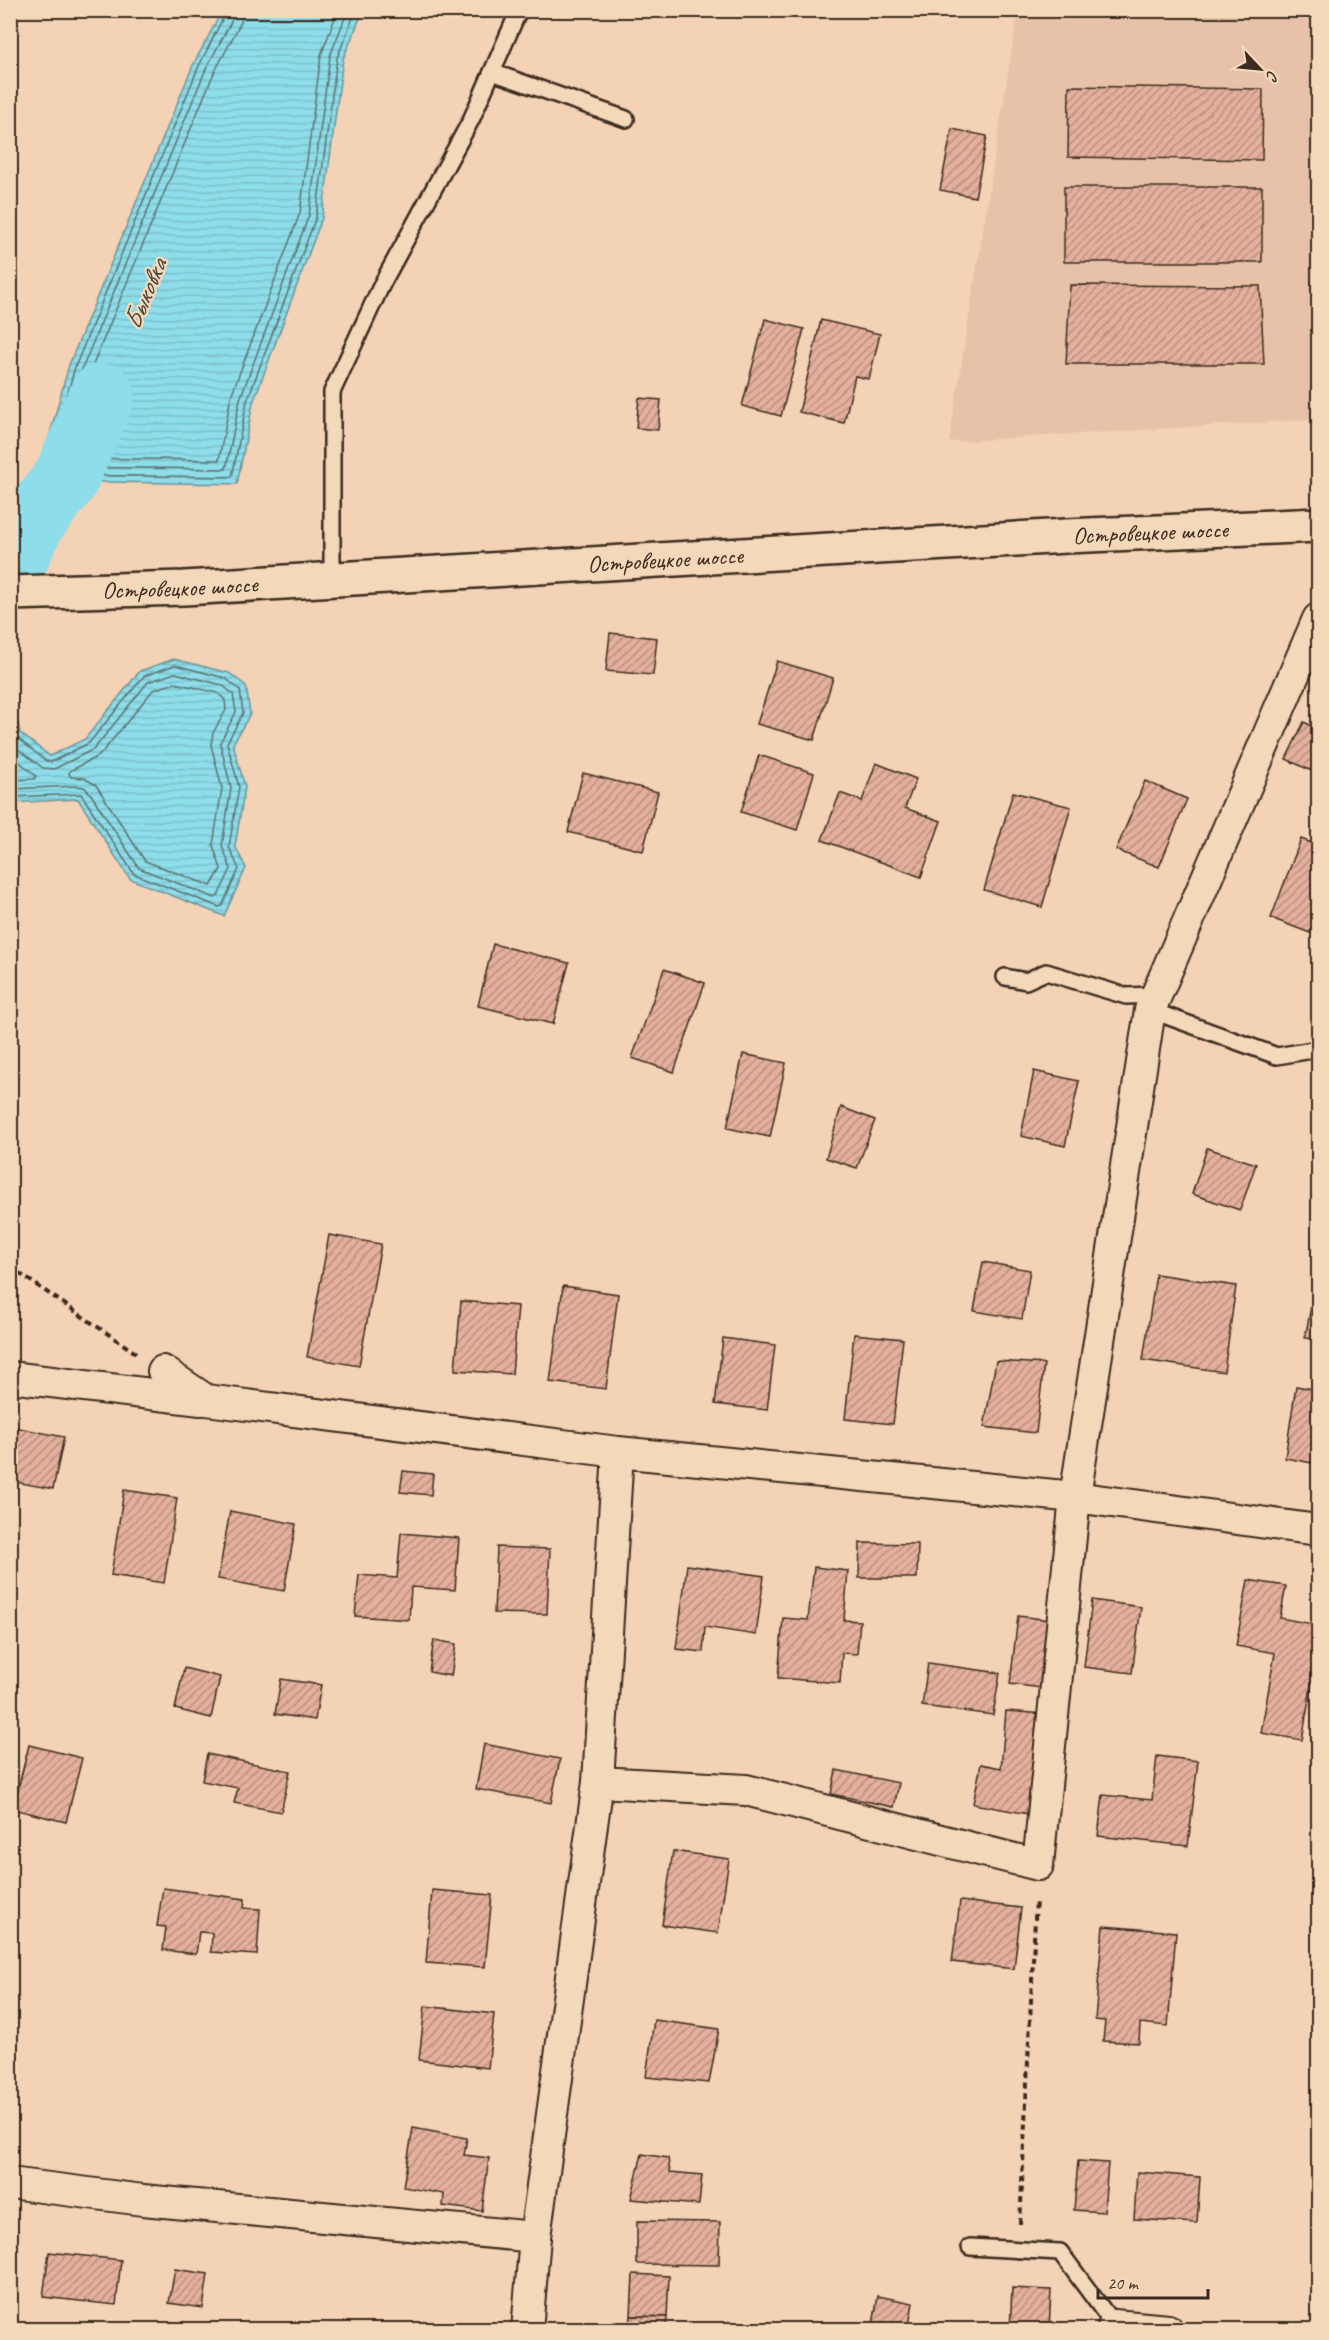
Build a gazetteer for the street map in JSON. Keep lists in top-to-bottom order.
{
  "streets": {
    "main road": ["Островецкое шоссе"]
  },
  "water": ["Быковка"],
  "scale_bar": "20 m",
  "north": "bottom right"
}
